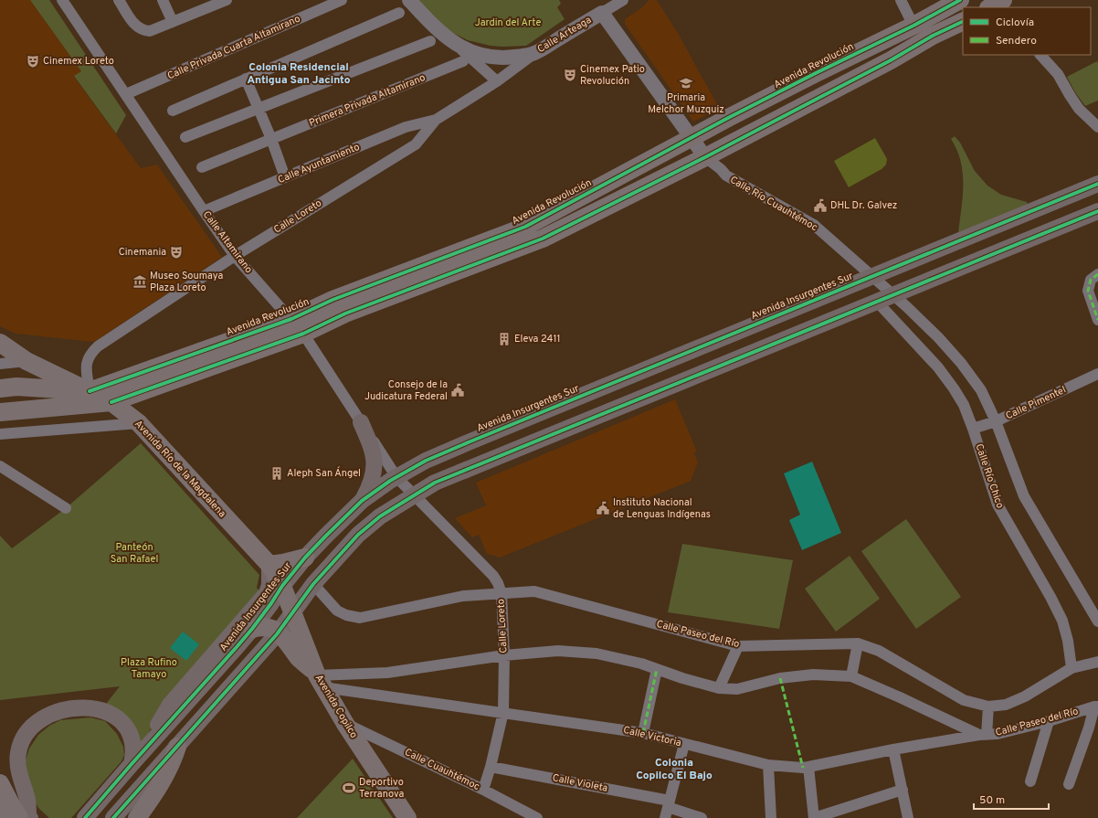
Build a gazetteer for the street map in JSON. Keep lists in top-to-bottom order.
{
  "streets": {
    "main road": [
      "Avenida Revolución",
      "Avenida Insurgentes Sur",
      "Avenida Río de la Magdalena",
      "Avenida Copilco"
    ],
    "street": [
      "Calle Arteaga",
      "Calle Privada Cuarta Altamirano",
      "Primera Privada Altamirano",
      "Calle Ayuntamiento",
      "Calle Río Cuauhtémoc",
      "Calle Loreto",
      "Calle Altamirano",
      "Calle Pimentel",
      "Calle Río Chico",
      "Calle Paseo del Río",
      "Calle Victoria",
      "Calle Cuauhtémoc",
      "Calle Violeta"
    ]
  },
  "crossings": [
    ["Calle Arteaga", "Calle Río Cuauhtémoc"],
    ["Calle Arteaga", "Calle Loreto"],
    ["Calle Privada Cuarta Altamirano", "Calle Altamirano"],
    ["Avenida Revolución", "Calle Río Cuauhtémoc"],
    ["Avenida Revolución", "Calle Loreto"],
    ["Avenida Revolución", "Calle Altamirano"],
    ["Avenida Revolución", "Avenida Río de la Magdalena"],
    ["Calle Ayuntamiento", "Calle Loreto"],
    ["Calle Ayuntamiento", "Calle Altamirano"],
    ["Calle Río Cuauhtémoc", "Avenida Insurgentes Sur"],
    ["Calle Loreto", "Calle Altamirano"],
    ["Calle Loreto", "Avenida Río de la Magdalena"],
    ["Calle Loreto", "Calle Paseo del Río"],
    ["Calle Loreto", "Calle Victoria"],
    ["Calle Loreto", "Calle Cuauhtémoc"],
    ["Calle Loreto", "Calle Violeta"],
    ["Calle Altamirano", "Avenida Insurgentes Sur"],
    ["Avenida Insurgentes Sur", "Avenida Río de la Magdalena"],
    ["Avenida Insurgentes Sur", "Avenida Copilco"],
    ["Calle Pimentel", "Calle Río Chico"],
    ["Avenida Río de la Magdalena", "Avenida Copilco"],
    ["Calle Río Chico", "Calle Paseo del Río"],
    ["Calle Paseo del Río", "Calle Victoria"],
    ["Avenida Copilco", "Calle Victoria"],
    ["Avenida Copilco", "Calle Cuauhtémoc"]
  ],
  "districts": ["Colonia Residencial Antigua San Jacinto", "Colonia Copilco El Bajo"],
  "parks": ["Jardin del Arte", "Panteón San Rafael", "Plaza Rufino Tamayo"],
  "places": {
    "theatre": ["Cinemex Loreto", "Cinemex Patio Revolución", "Cinemania"],
    "school or university": ["Primaria Melchor Muzquiz"],
    "public building": ["DHL Dr. Galvez", "Consejo de la Judicatura Federal", "Instituto Nacional de Lenguas Indígenas"],
    "museum": ["Museo Soumaya Plaza Loreto"],
    "building": ["Eleva 2411", "Aleph San Ángel"],
    "sports": ["Deportivo Terranova"]
  },
  "legend": ["Ciclovía", "Sendero"],
  "scale_bar": "50 m"
}
